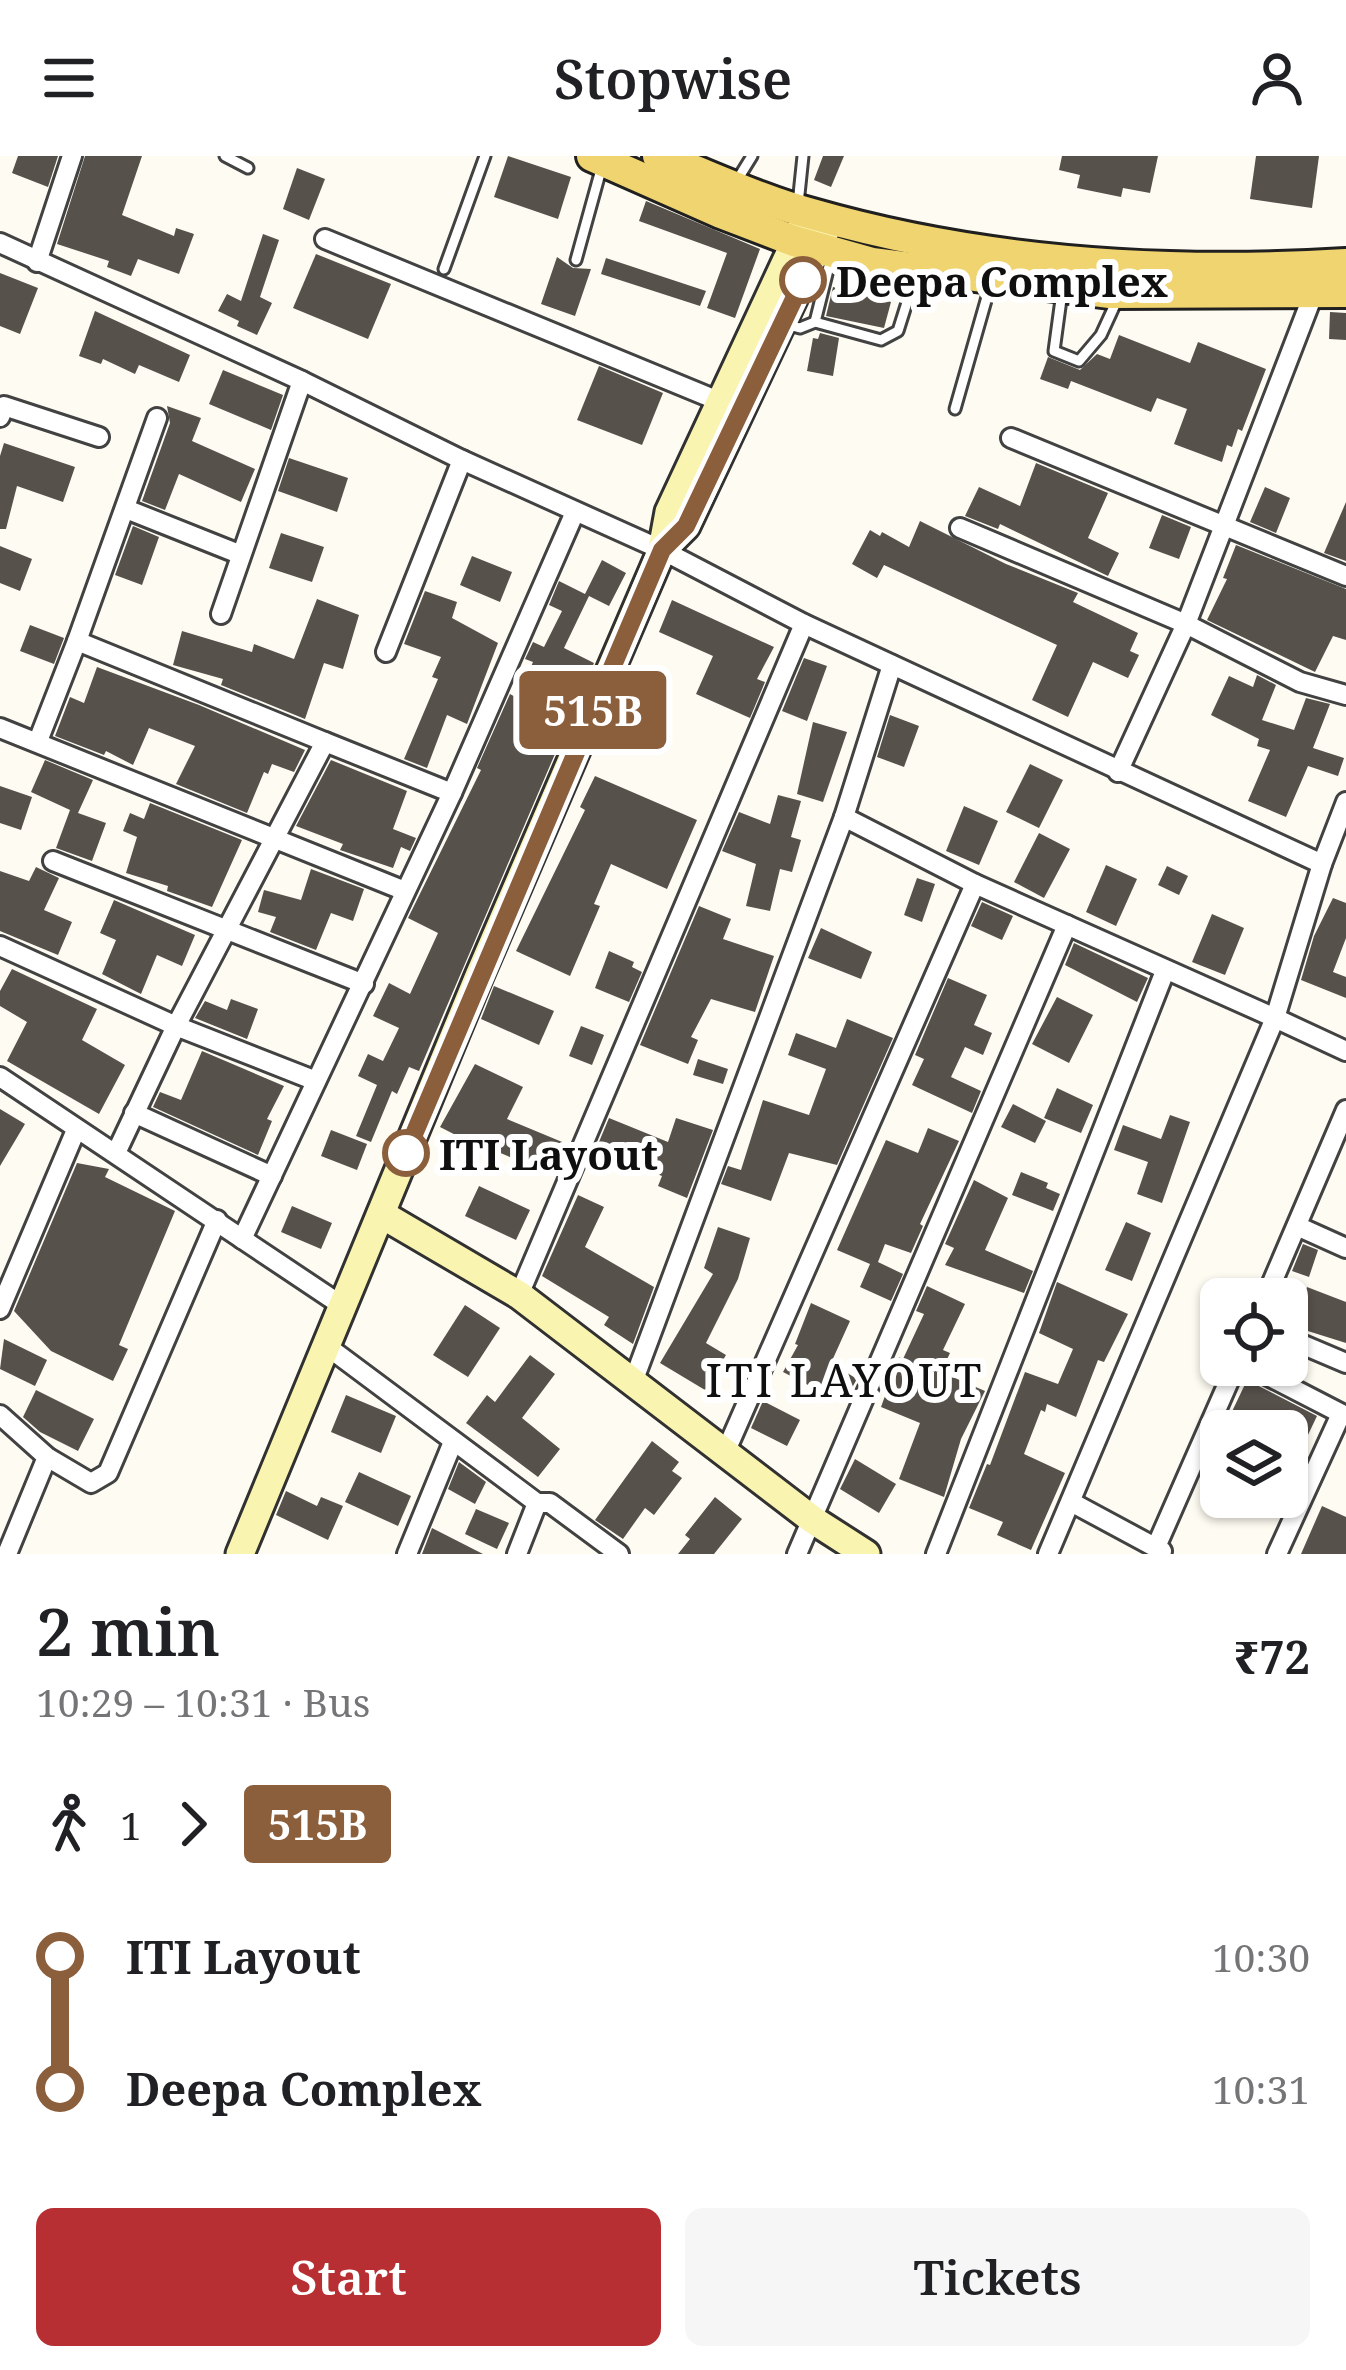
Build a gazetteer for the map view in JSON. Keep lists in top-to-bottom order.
{
  "districts": ["ITI LAYOUT"],
  "places": ["Deepa Complex", "ITI Layout"],
  "lines": ["bus line 515B"],
  "page": {
    "header": "Stopwise",
    "on_map": "515B",
    "heading": ["2 min", "10:29 – 10:31 · Bus", "₹72"],
    "legs": ["1", "515B"],
    "list": [
      {
        "name": "ITI Layout",
        "value": "10:30"
      },
      {
        "name": "Deepa Complex",
        "value": "10:31"
      }
    ],
    "buttons": ["Start", "Tickets"]
  }
}
